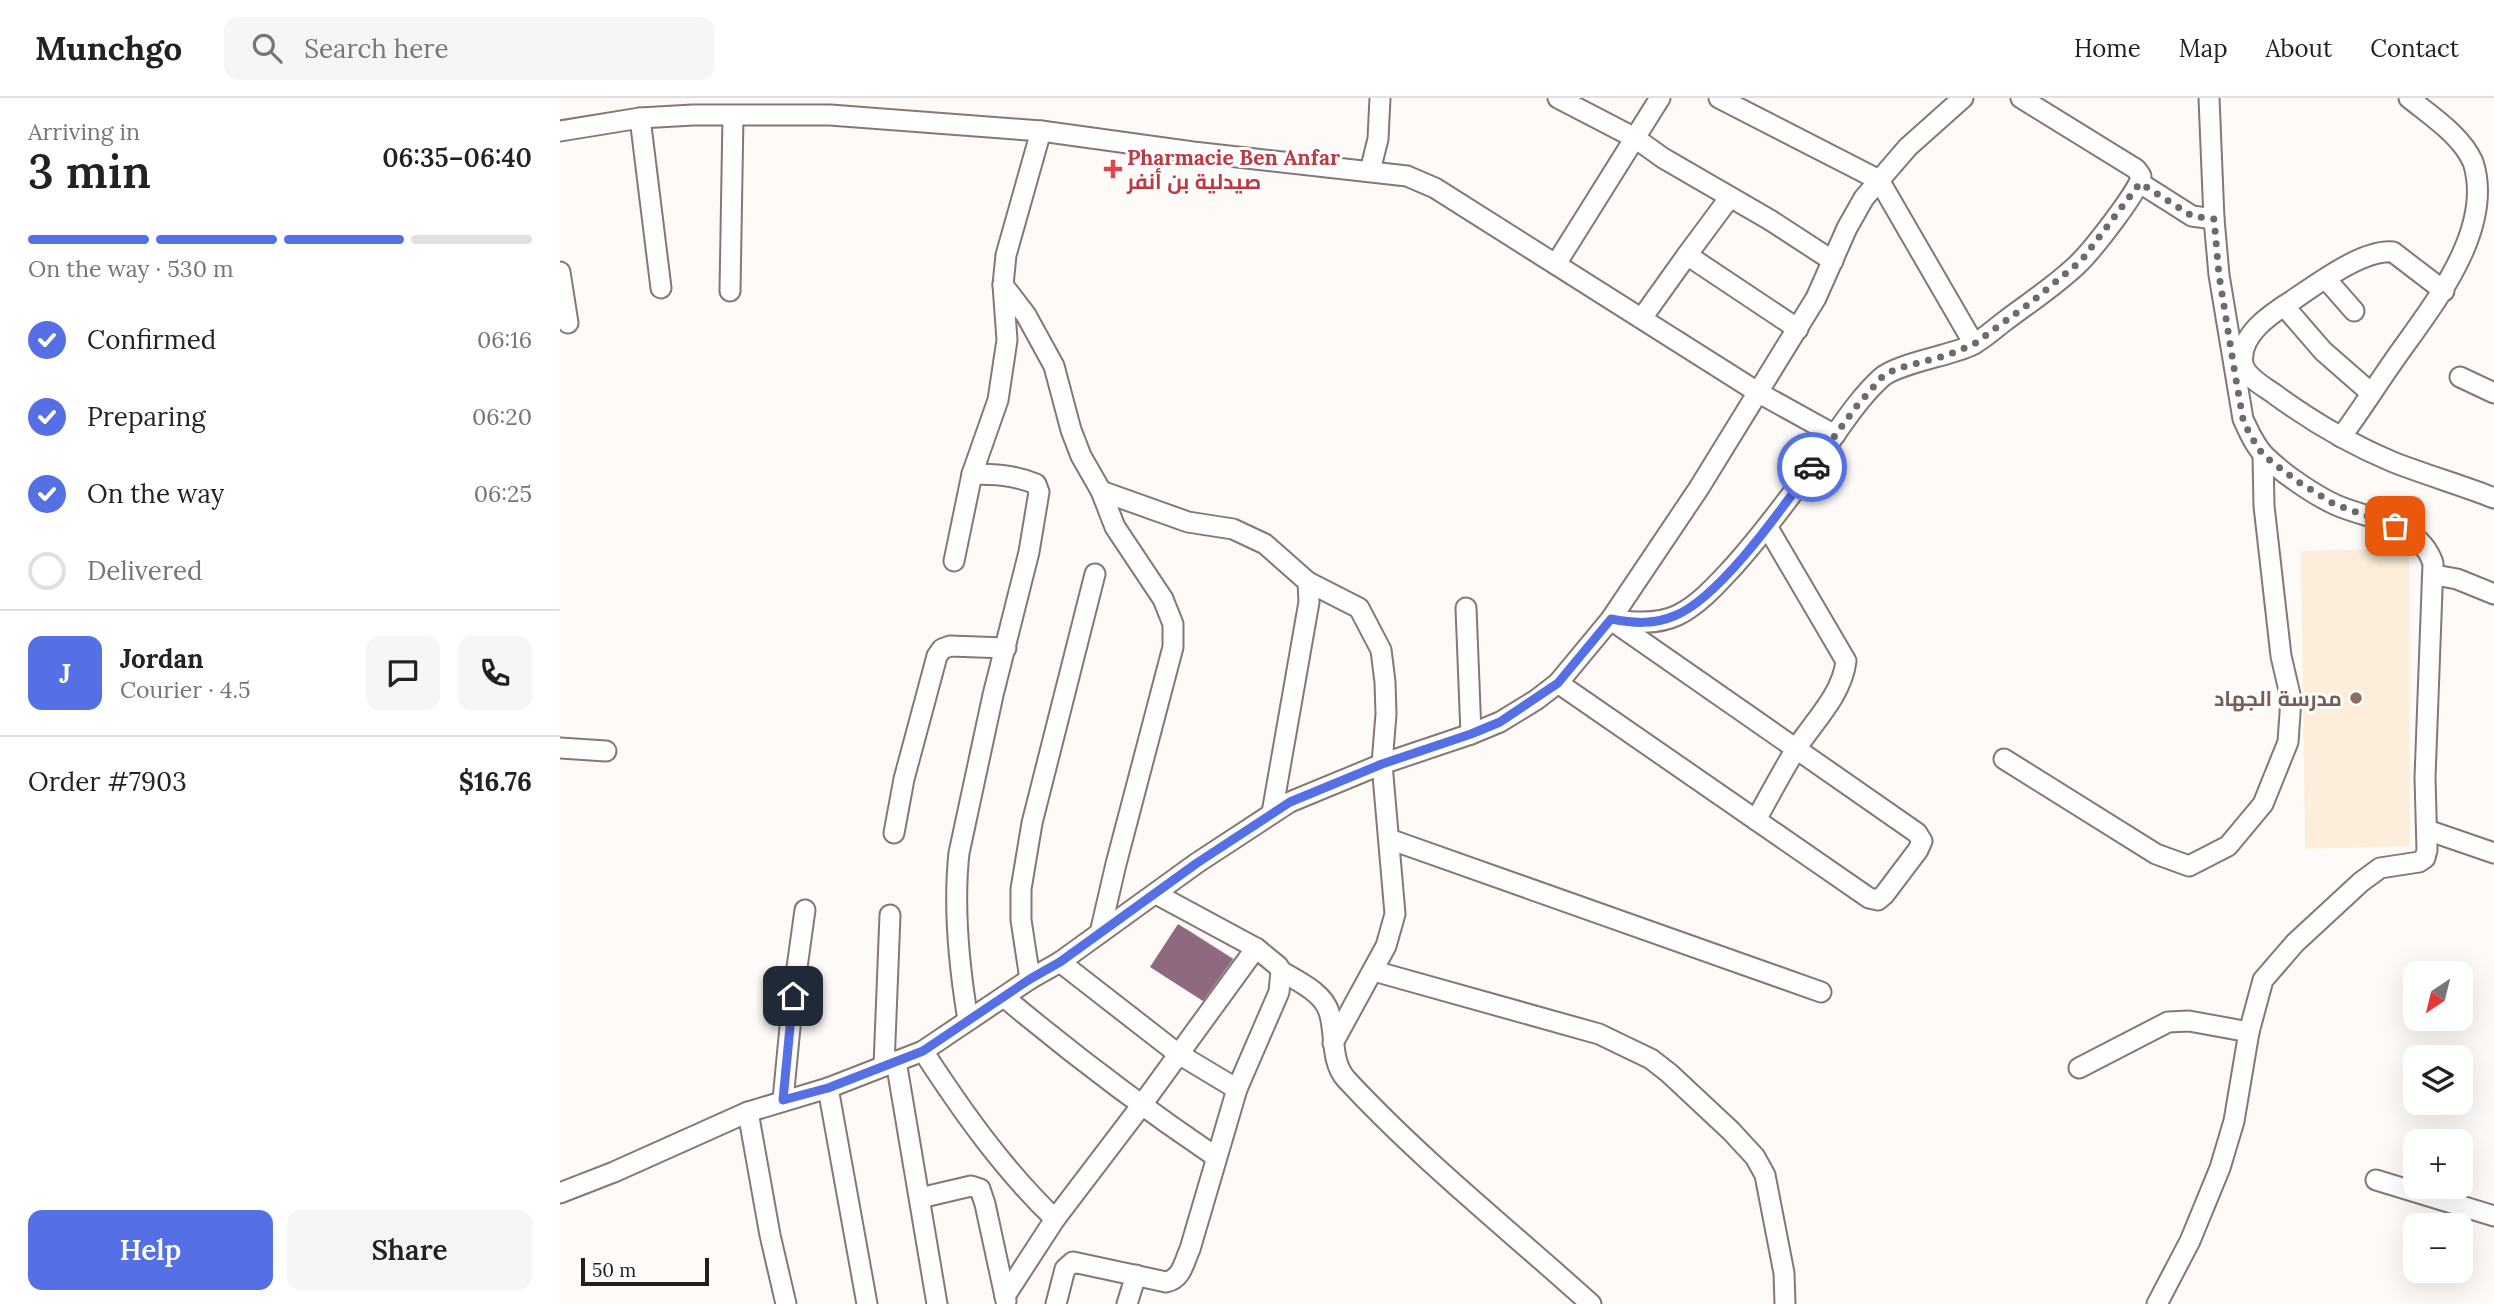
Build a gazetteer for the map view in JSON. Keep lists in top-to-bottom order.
{
  "places": {
    "health": ["Pharmacie Ben Anfar صيدلية بن أنفر"],
    "other": ["مدرسة الجهاد"]
  },
  "scale_bar": "50 m",
  "north": "bottom left",
  "page": {
    "header": "Munchgo",
    "search": "Search here",
    "nav": [
      "Home",
      "Map",
      "About",
      "Contact"
    ],
    "heading": ["3 min", "Arriving in", "06:35–06:40"],
    "panel": [
      "Jordan",
      "Courier · 4.5",
      "Order #7903",
      "$16.76"
    ],
    "bar": "On the way · 530 m",
    "list": [
      ["Confirmed", "06:16"],
      ["Preparing", "06:20"],
      ["On the way", "06:25"],
      "Delivered"
    ],
    "round": "J",
    "map_buttons": ["+", "−"],
    "buttons": ["Help", "Share"],
    "scale": "50 m"
  }
}
